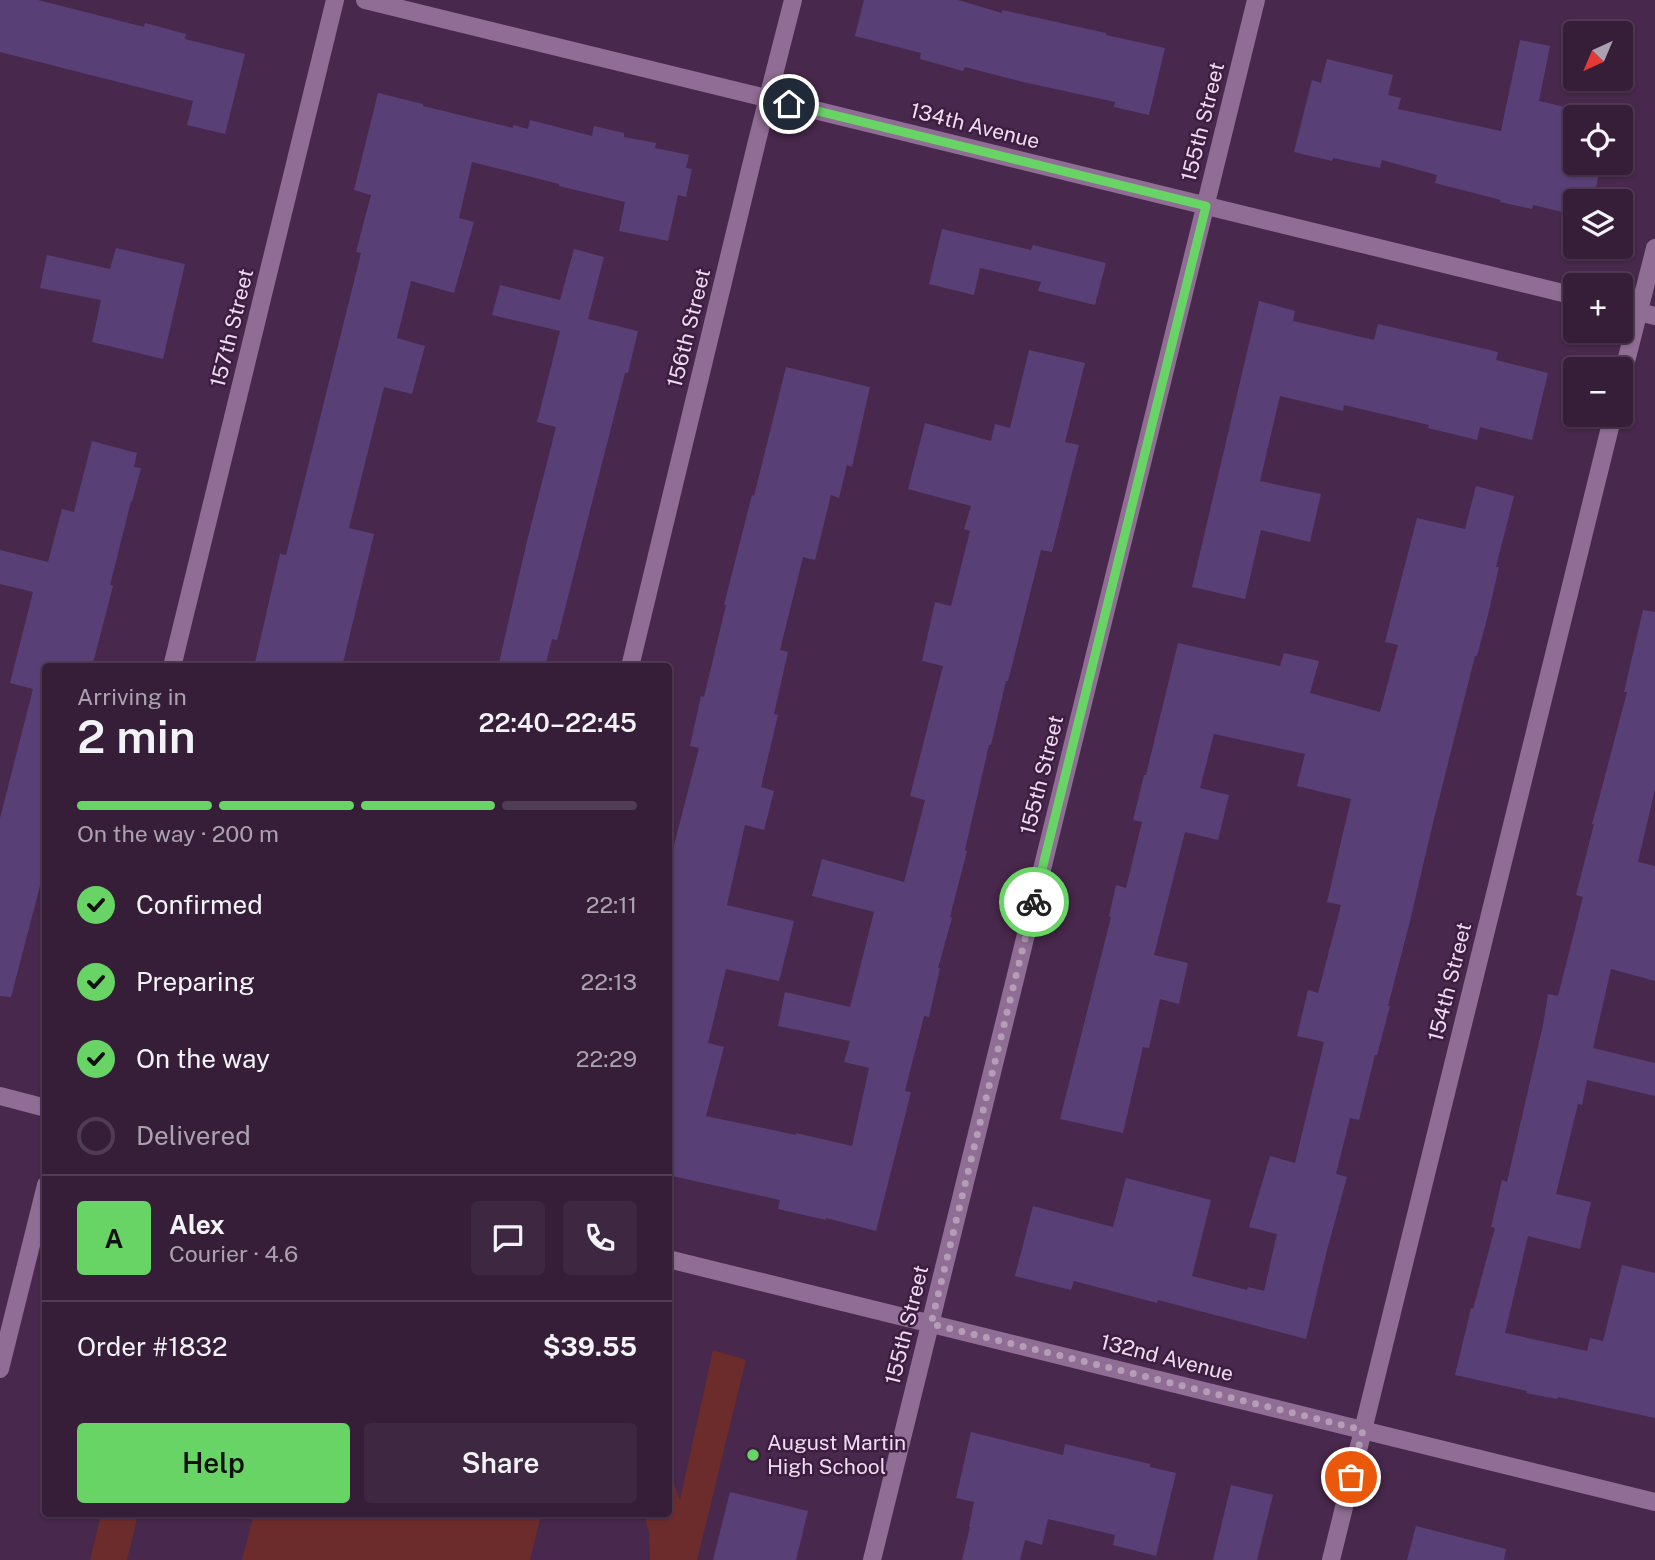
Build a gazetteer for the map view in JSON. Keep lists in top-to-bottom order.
{
  "streets": {
    "street": [
      "155th Street",
      "134th Avenue",
      "157th Street",
      "156th Street",
      "154th Street",
      "132nd Avenue"
    ]
  },
  "crossings": [
    ["155th Street", "134th Avenue"],
    ["155th Street", "132nd Avenue"],
    ["134th Avenue", "156th Street"],
    ["154th Street", "132nd Avenue"]
  ],
  "places": ["August Martin High School"],
  "north": "bottom left",
  "page": {
    "map_buttons": ["+", "−"],
    "heading": ["2 min", "Arriving in", "22:40–22:45"],
    "panel": [
      "Alex",
      "Courier · 4.6",
      "Order #1832",
      "$39.55"
    ],
    "bar": "On the way · 200 m",
    "list": [
      ["Confirmed", "22:11"],
      ["Preparing", "22:13"],
      ["On the way", "22:29"],
      "Delivered"
    ],
    "round": "A",
    "buttons": ["Help", "Share"]
  }
}
